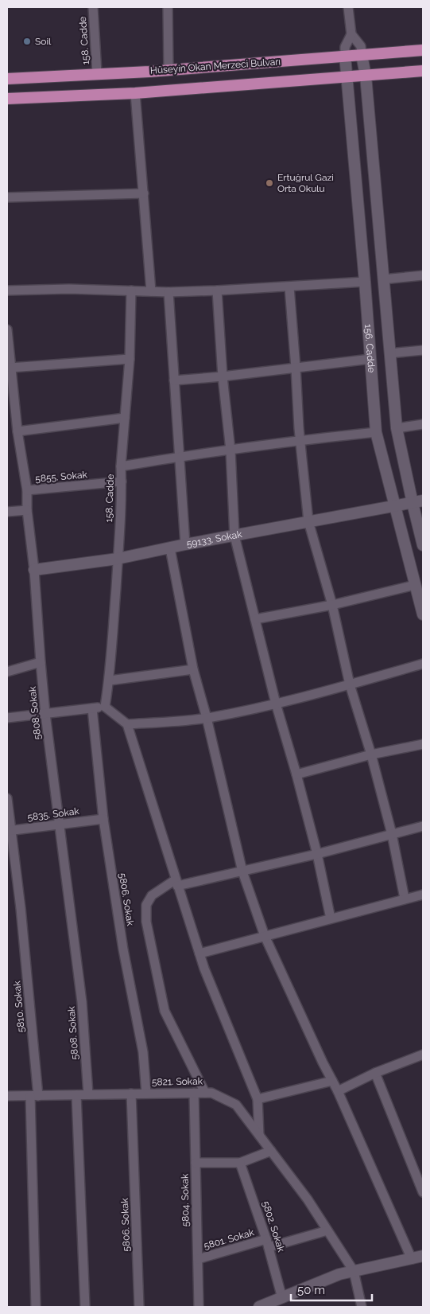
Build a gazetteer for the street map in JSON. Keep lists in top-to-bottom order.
{
  "streets": {
    "main road": ["Hüseyin Okan Merzeci Bulvarı"],
    "street": [
      "158. Cadde",
      "156. Cadde",
      "5855. Sokak",
      "59133. Sokak",
      "5808. Sokak",
      "5835. Sokak",
      "5806. Sokak",
      "5810. Sokak",
      "5821. Sokak",
      "5804. Sokak",
      "5802. Sokak",
      "5801. Sokak"
    ]
  },
  "crossings": [
    ["158. Cadde", "Hüseyin Okan Merzeci Bulvarı"],
    ["158. Cadde", "5855. Sokak"],
    ["158. Cadde", "59133. Sokak"],
    ["Hüseyin Okan Merzeci Bulvarı", "156. Cadde"],
    ["156. Cadde", "59133. Sokak"],
    ["5855. Sokak", "5808. Sokak"],
    ["59133. Sokak", "5808. Sokak"],
    ["5808. Sokak", "5835. Sokak"],
    ["5808. Sokak", "5821. Sokak"],
    ["5835. Sokak", "5806. Sokak"],
    ["5835. Sokak", "5810. Sokak"],
    ["5806. Sokak", "5821. Sokak"],
    ["5810. Sokak", "5821. Sokak"],
    ["5821. Sokak", "5804. Sokak"],
    ["5821. Sokak", "5801. Sokak"],
    ["5804. Sokak", "5801. Sokak"],
    ["5802. Sokak", "5801. Sokak"]
  ],
  "places": ["Soil", "Ertuğrul Gazi Orta Okulu"],
  "scale_bar": "50 m"
}
